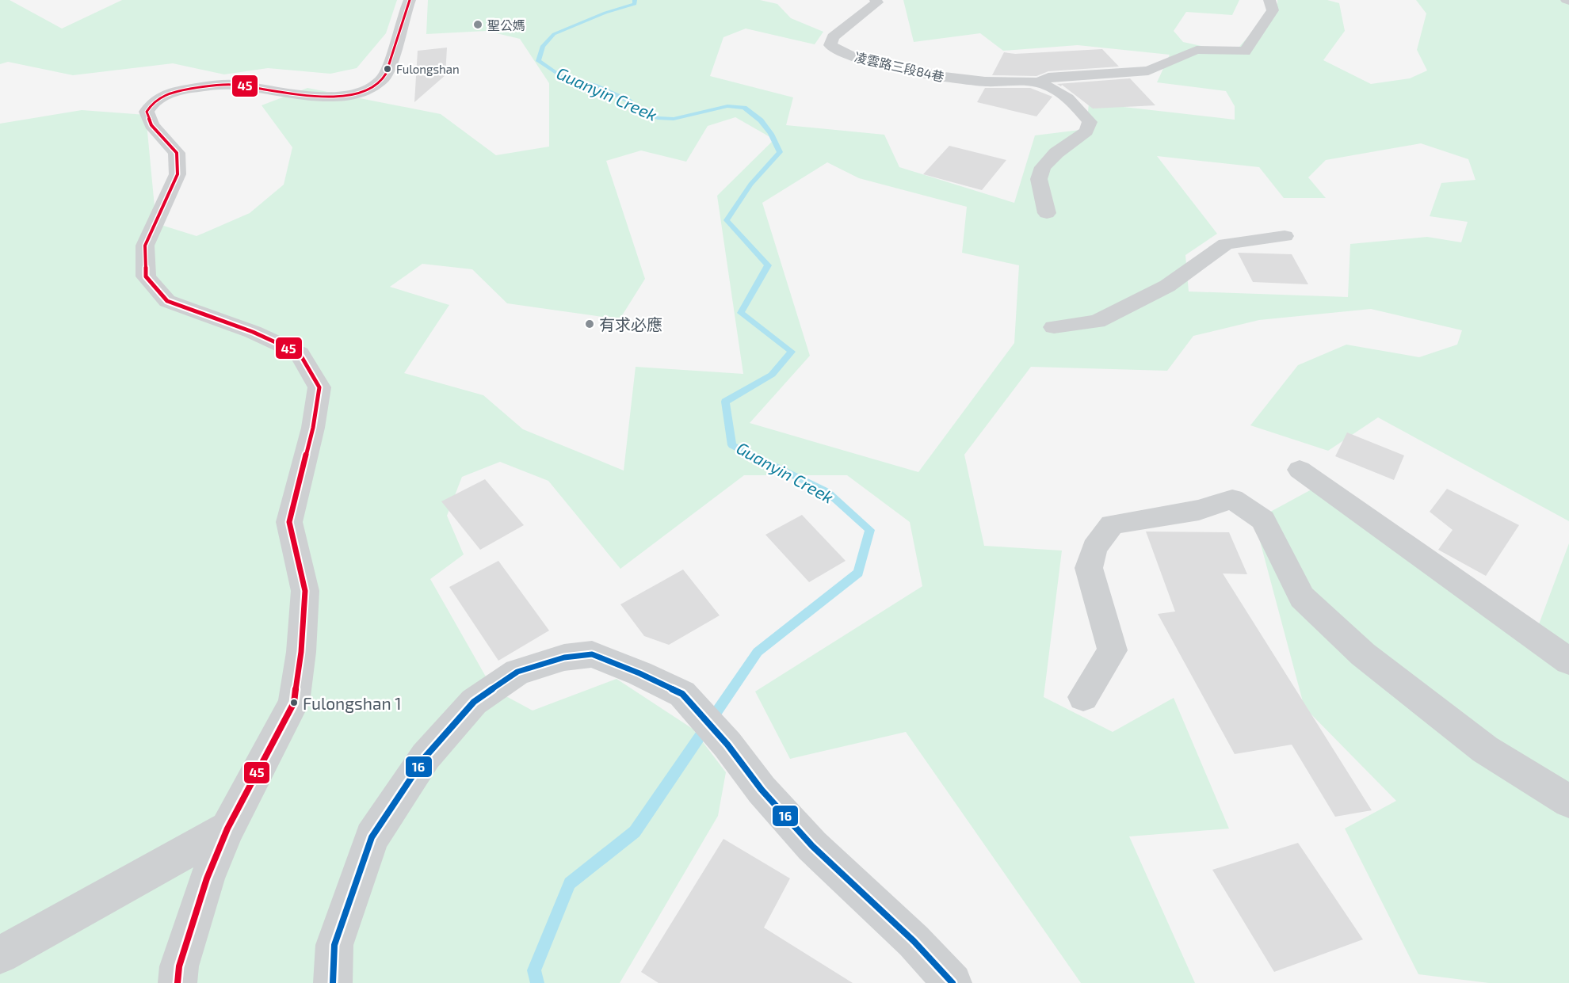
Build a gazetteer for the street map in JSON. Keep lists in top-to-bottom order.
{
  "streets": {
    "street": ["凌雲路三段84巷"]
  },
  "water": ["Guanyin Creek"],
  "places": [
    "聖公媽",
    "Fulongshan",
    "有求必應",
    "Fulongshan 1"
  ],
  "lines": ["transit line 45", "transit line 16"]
}
